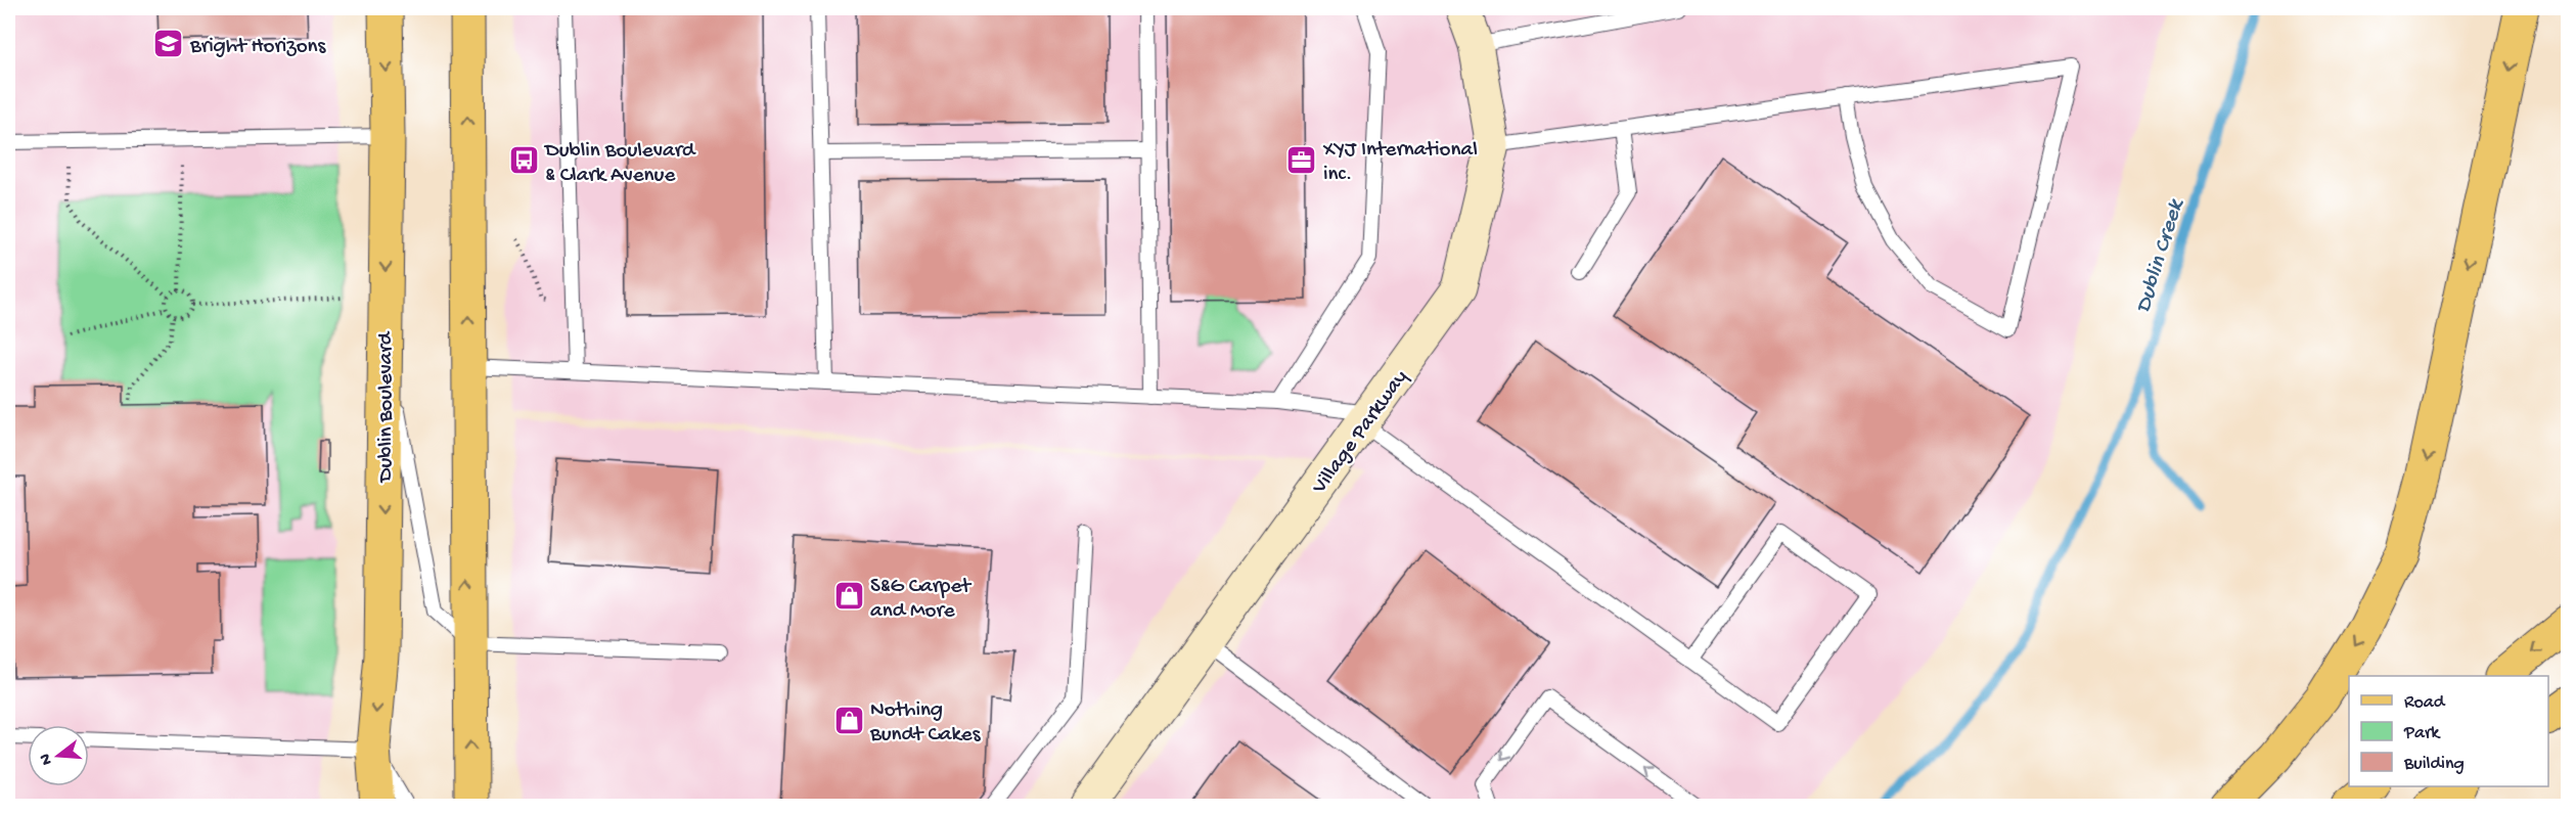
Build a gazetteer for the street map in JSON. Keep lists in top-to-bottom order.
{
  "streets": {
    "main road": ["Dublin Boulevard"],
    "street": ["Village Parkway"]
  },
  "water": ["Dublin Creek"],
  "places": {
    "school or university": ["Bright Horizons"],
    "office": ["XYJ International inc."],
    "bus stop": ["Dublin Boulevard & Clark Avenue"],
    "shop": ["S&G Carpet and More", "Nothing Bundt Cakes"]
  },
  "legend": ["Road", "Park", "Building"],
  "north": "left"
}
